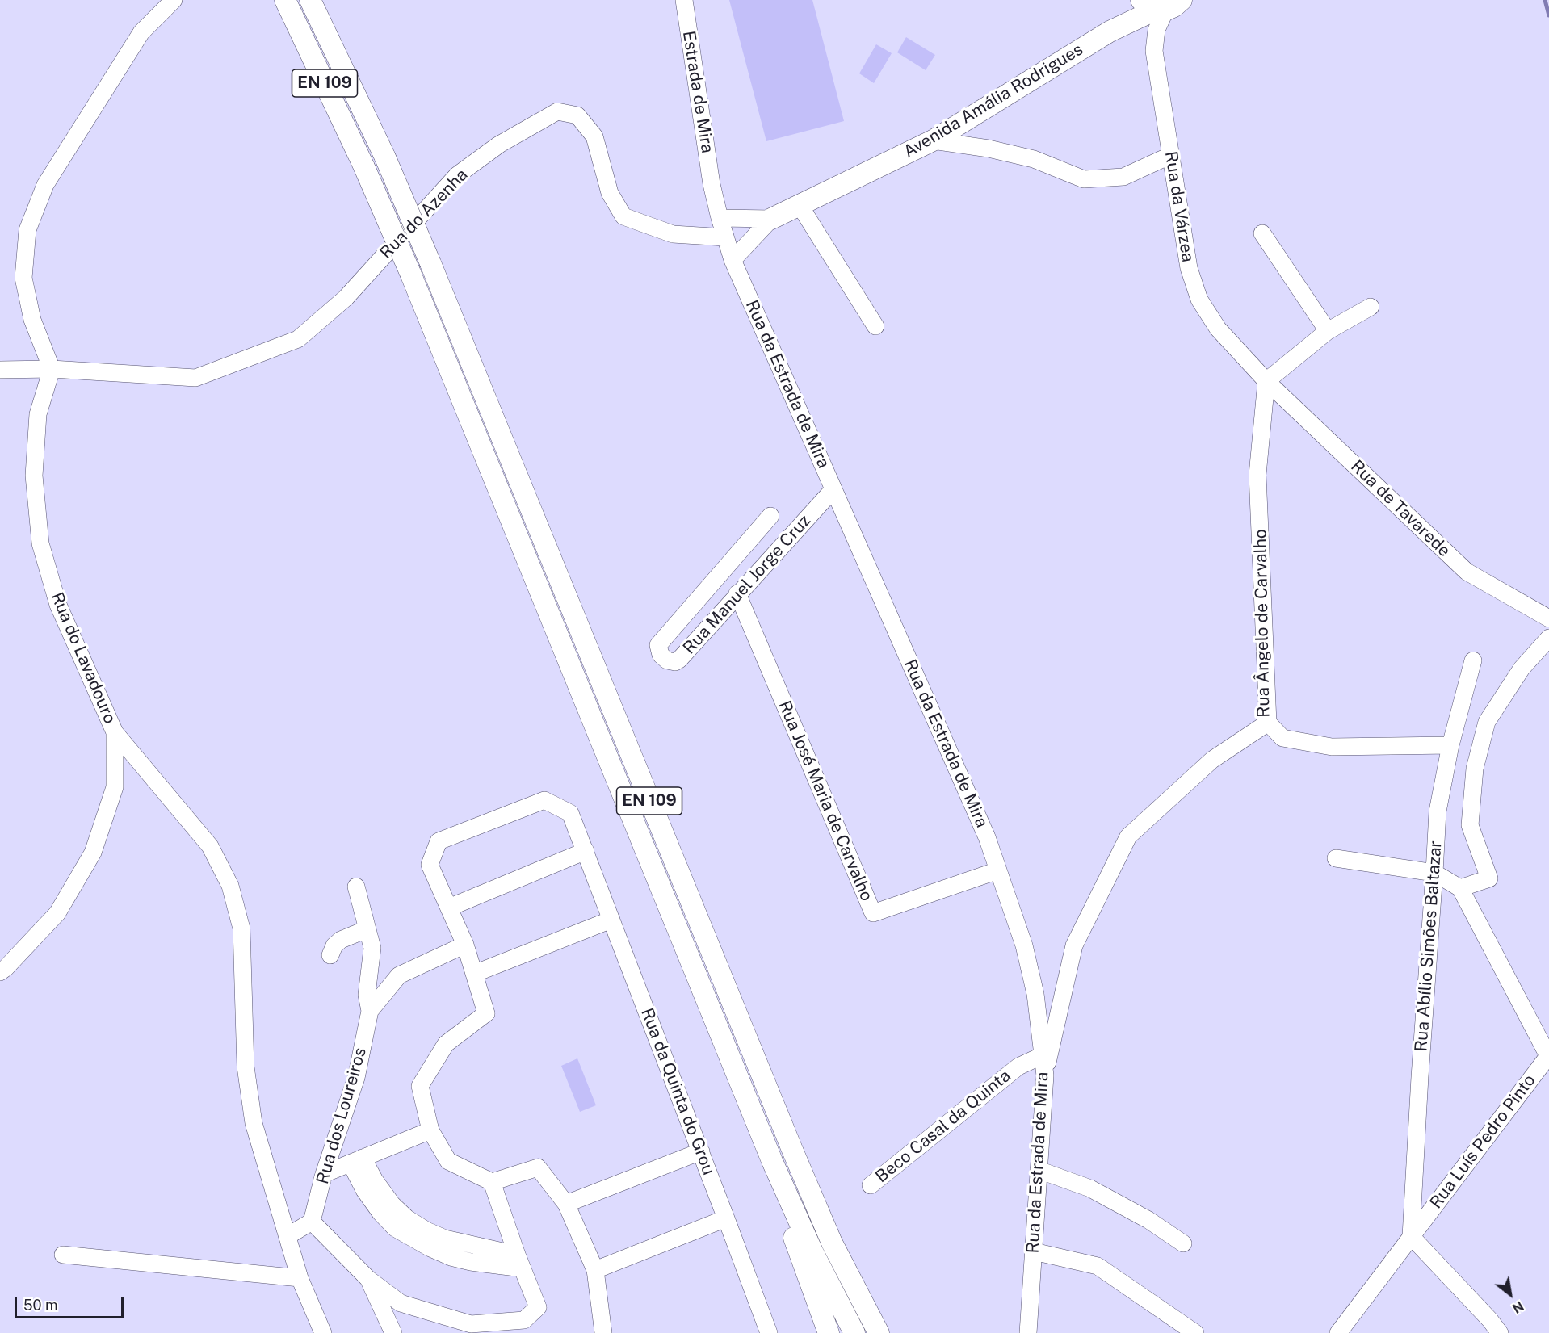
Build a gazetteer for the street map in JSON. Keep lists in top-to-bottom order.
{
  "streets": {
    "main road": ["EN 109", "Avenida Amália Rodrigues"],
    "street": [
      "Estrada de Mira",
      "Rua da Várzea",
      "Rua do Azenha",
      "Rua da Estrada de Mira",
      "Rua de Tavarede",
      "Rua Manuel Jorge Cruz",
      "Rua Ângelo de Carvalho",
      "Rua do Lavadouro",
      "Rua José Maria de Carvalho",
      "Rua Abílio Simões Baltazar",
      "Rua da Quinta do Grou",
      "Rua dos Loureiros",
      "Beco Casal da Quinta",
      "Rua Luís Pedro Pinto"
    ]
  },
  "crossings": [
    ["Estrada de Mira", "Rua da Estrada de Mira"],
    ["Avenida Amália Rodrigues", "Rua da Várzea"],
    ["Avenida Amália Rodrigues", "Rua da Estrada de Mira"],
    ["Rua da Várzea", "Rua de Tavarede"],
    ["Rua da Várzea", "Rua Ângelo de Carvalho"],
    ["Rua do Azenha", "Rua da Estrada de Mira"],
    ["Rua do Azenha", "Rua do Lavadouro"],
    ["Rua da Estrada de Mira", "Rua Manuel Jorge Cruz"],
    ["Rua da Estrada de Mira", "Rua Ângelo de Carvalho"],
    ["Rua da Estrada de Mira", "Rua José Maria de Carvalho"],
    ["Rua da Estrada de Mira", "Beco Casal da Quinta"],
    ["Rua de Tavarede", "Rua Ângelo de Carvalho"],
    ["Rua Manuel Jorge Cruz", "Rua José Maria de Carvalho"],
    ["Rua Abílio Simões Baltazar", "Rua Luís Pedro Pinto"],
    ["Rua da Quinta do Grou", "Rua dos Loureiros"]
  ],
  "scale_bar": "50 m",
  "north": "bottom right"
}
